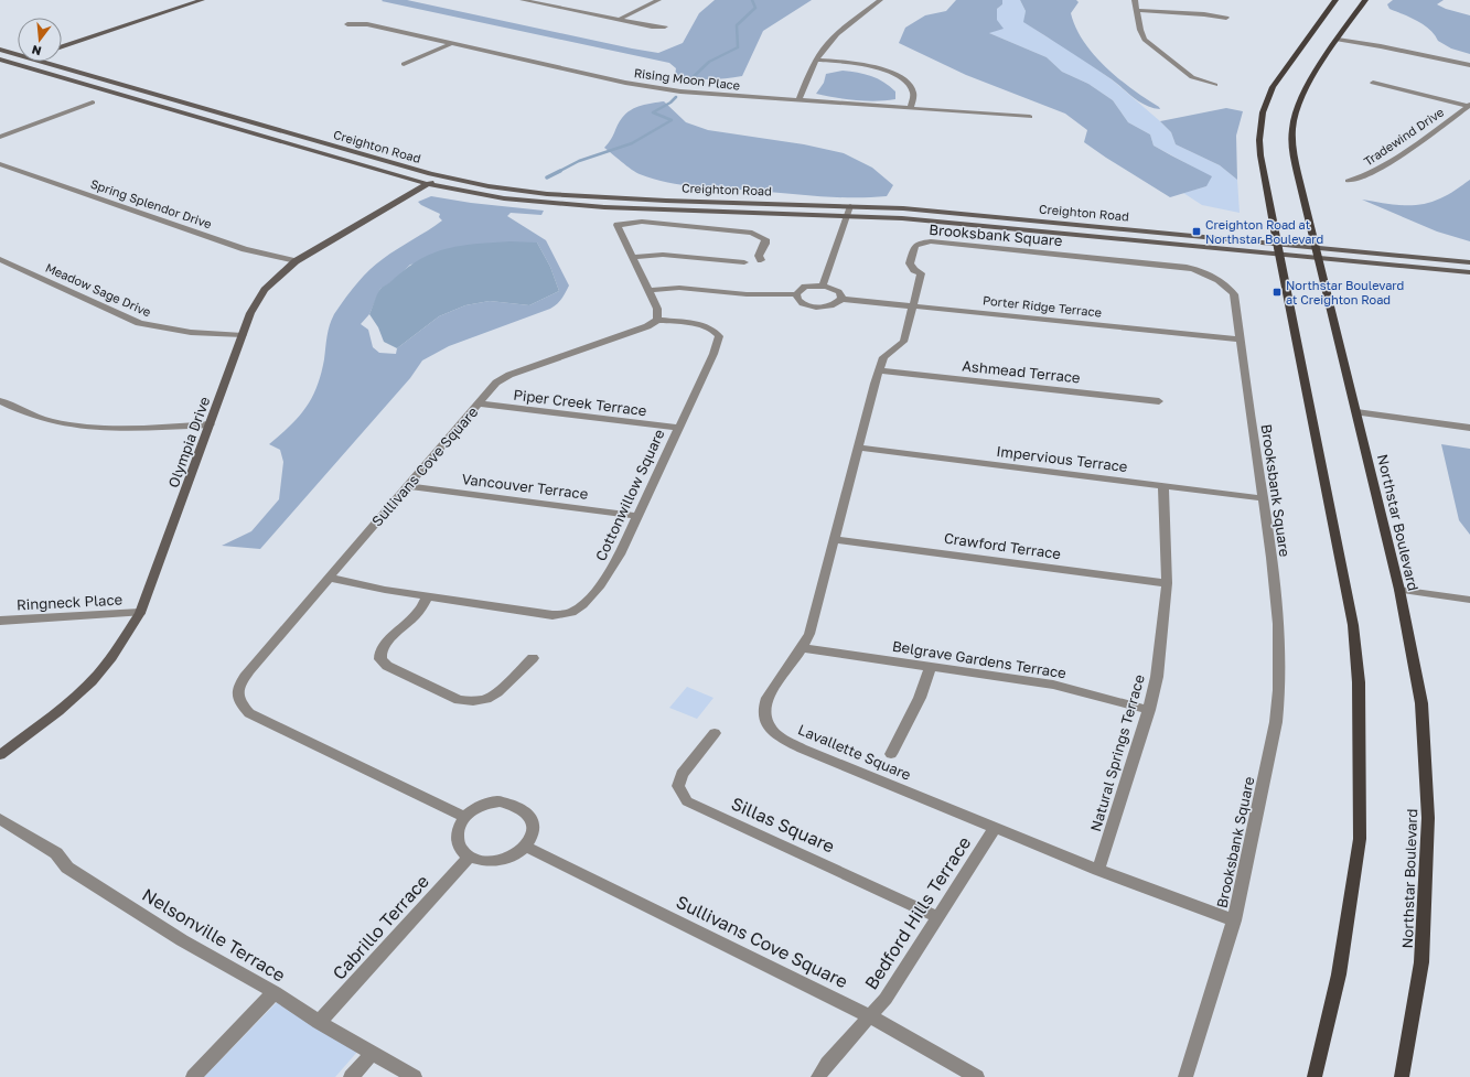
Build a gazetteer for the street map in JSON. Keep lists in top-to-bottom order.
{
  "streets": {
    "main road": ["Northstar Boulevard"],
    "street": [
      "Rising Moon Place",
      "Tradewind Drive",
      "Creighton Road",
      "Spring Splendor Drive",
      "Brooksbank Square",
      "Meadow Sage Drive",
      "Porter Ridge Terrace",
      "Ashmead Terrace",
      "Piper Creek Terrace",
      "Olympia Drive",
      "Impervious Terrace",
      "Sullivans Cove Square",
      "Vancouver Terrace",
      "Cottonwillow Square",
      "Crawford Terrace",
      "Ringneck Place",
      "Belgrave Gardens Terrace",
      "Lavallette Square",
      "Natural Springs Terrace",
      "Sillas Square",
      "Bedford Hills Terrace",
      "Cabrillo Terrace",
      "Nelsonville Terrace"
    ]
  },
  "crossings": [
    ["Creighton Road", "Olympia Drive"],
    ["Creighton Road", "Northstar Boulevard"],
    ["Spring Splendor Drive", "Olympia Drive"],
    ["Brooksbank Square", "Porter Ridge Terrace"],
    ["Brooksbank Square", "Impervious Terrace"],
    ["Brooksbank Square", "Lavallette Square"],
    ["Meadow Sage Drive", "Olympia Drive"],
    ["Porter Ridge Terrace", "Lavallette Square"],
    ["Ashmead Terrace", "Lavallette Square"],
    ["Piper Creek Terrace", "Sullivans Cove Square"],
    ["Piper Creek Terrace", "Cottonwillow Square"],
    ["Olympia Drive", "Ringneck Place"],
    ["Impervious Terrace", "Lavallette Square"],
    ["Impervious Terrace", "Natural Springs Terrace"],
    ["Sullivans Cove Square", "Vancouver Terrace"],
    ["Sullivans Cove Square", "Cottonwillow Square"],
    ["Sullivans Cove Square", "Bedford Hills Terrace"],
    ["Sullivans Cove Square", "Cabrillo Terrace"],
    ["Vancouver Terrace", "Cottonwillow Square"],
    ["Crawford Terrace", "Lavallette Square"],
    ["Crawford Terrace", "Natural Springs Terrace"],
    ["Belgrave Gardens Terrace", "Lavallette Square"],
    ["Belgrave Gardens Terrace", "Natural Springs Terrace"],
    ["Lavallette Square", "Natural Springs Terrace"],
    ["Lavallette Square", "Bedford Hills Terrace"],
    ["Sillas Square", "Bedford Hills Terrace"],
    ["Cabrillo Terrace", "Nelsonville Terrace"]
  ],
  "places": {
    "transit": ["Creighton Road at Northstar Boulevard", "Northstar Boulevard at Creighton Road"]
  },
  "north": "bottom"
}
